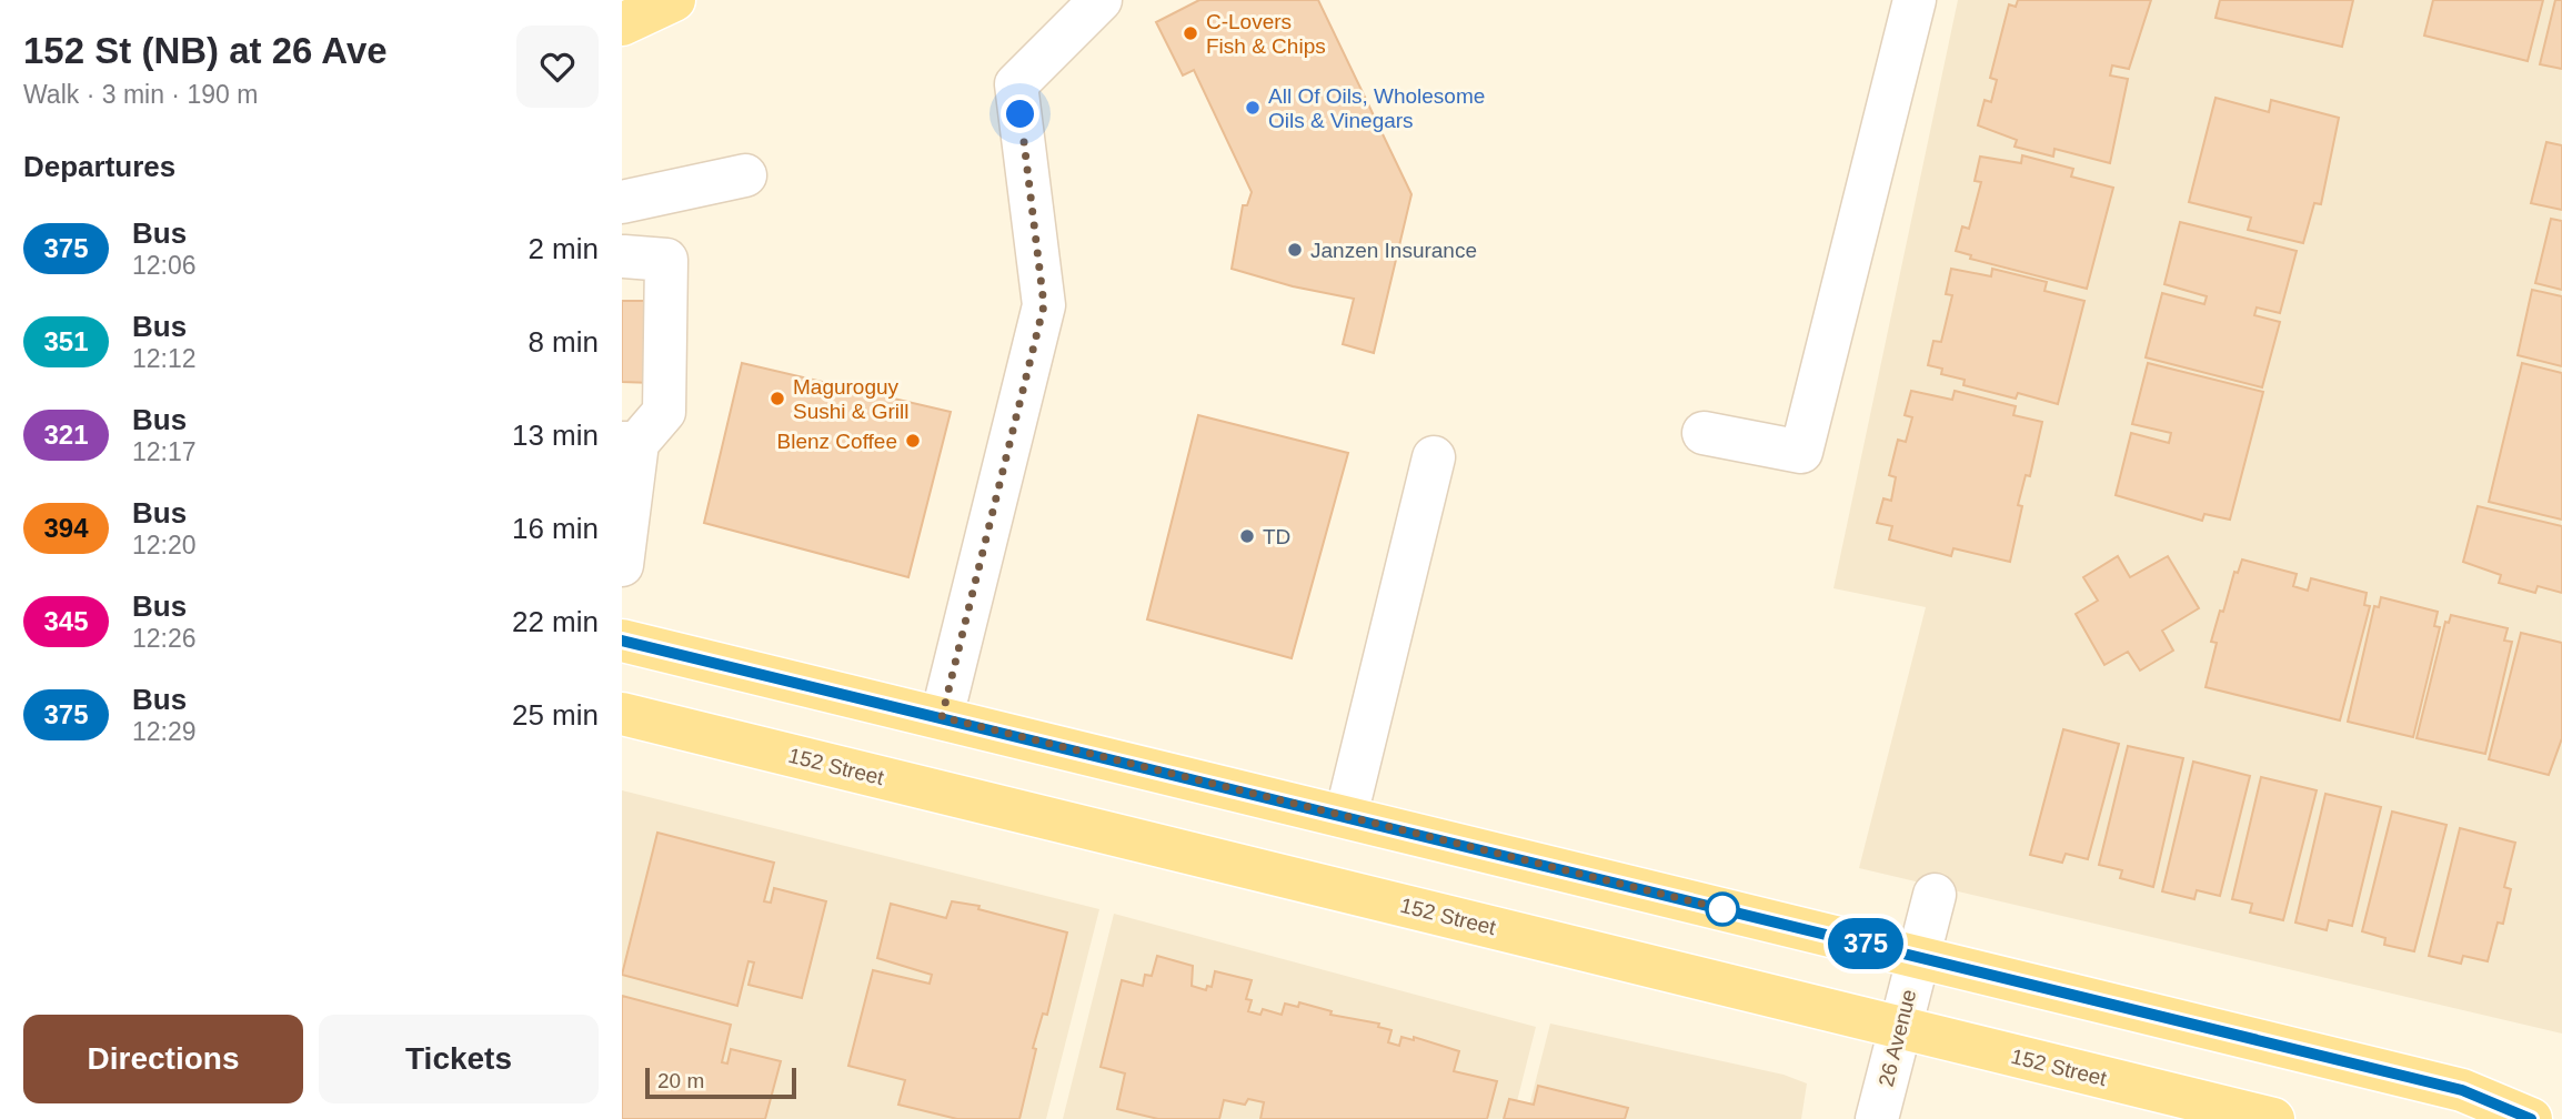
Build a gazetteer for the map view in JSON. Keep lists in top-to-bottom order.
{
  "streets": {
    "main road": ["152 Street"],
    "street": ["26 Avenue"]
  },
  "crossings": [
    ["152 Street", "26 Avenue"]
  ],
  "places": [
    "C-Lovers Fish & Chips",
    "All Of Oils, Wholesome Oils & Vinegars",
    "Janzen Insurance",
    "Maguroguy Sushi & Grill",
    "Blenz Coffee",
    "TD"
  ],
  "lines": ["bus line 375"],
  "scale_bar": "20 m",
  "page": {
    "heading": [
      ["152 St (NB) at 26 Ave", "Walk · 3 min · 190 m"],
      "Departures"
    ],
    "on_map": "375",
    "list": [
      {
        "mark": "375",
        "name": "Bus",
        "note": "12:06",
        "value": "2 min"
      },
      {
        "mark": "351",
        "name": "Bus",
        "note": "12:12",
        "value": "8 min"
      },
      {
        "mark": "321",
        "name": "Bus",
        "note": "12:17",
        "value": "13 min"
      },
      {
        "mark": "394",
        "name": "Bus",
        "note": "12:20",
        "value": "16 min"
      },
      {
        "mark": "345",
        "name": "Bus",
        "note": "12:26",
        "value": "22 min"
      },
      {
        "mark": "375",
        "name": "Bus",
        "note": "12:29",
        "value": "25 min"
      }
    ],
    "buttons": ["Directions", "Tickets"],
    "scale": "20 m"
  }
}
